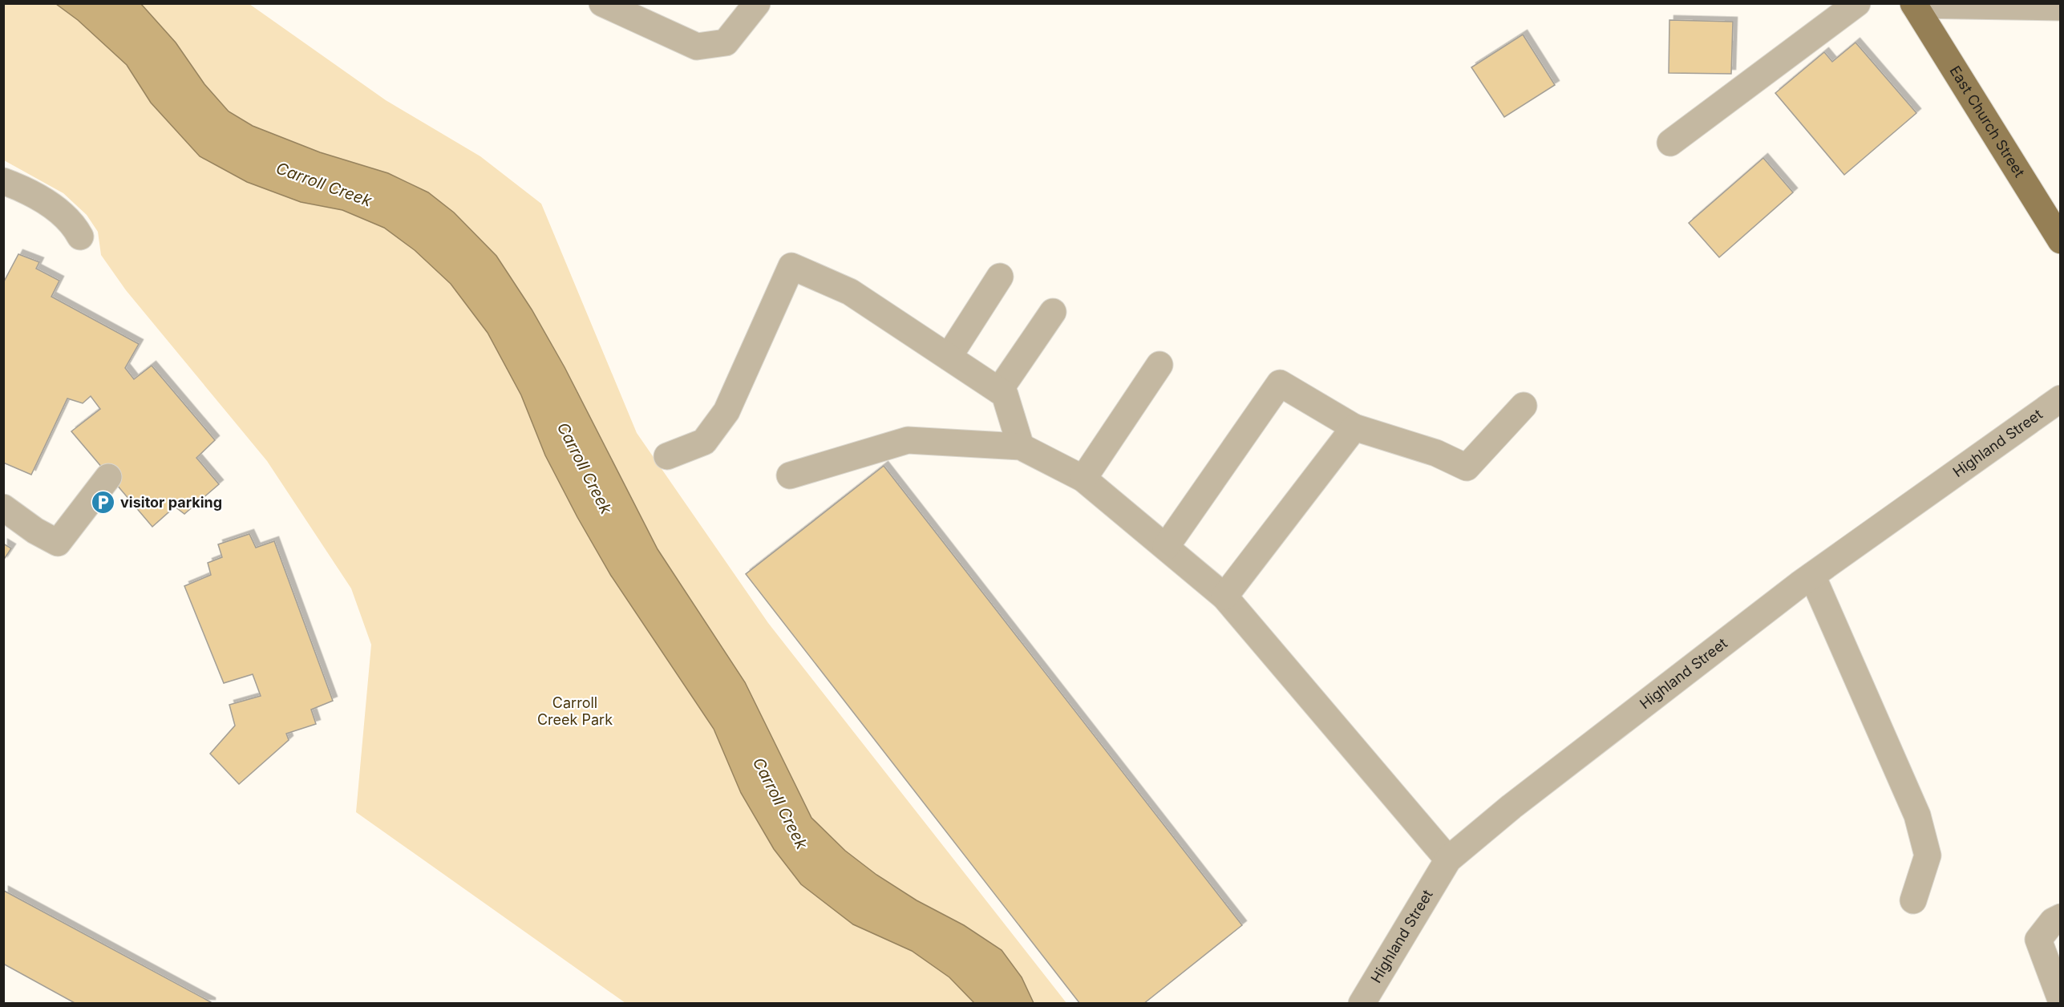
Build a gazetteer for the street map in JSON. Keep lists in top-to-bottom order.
{
  "streets": {
    "main road": ["East Church Street"],
    "street": ["Highland Street"]
  },
  "water": ["Carroll Creek"],
  "parks": ["Carroll Creek Park"],
  "places": {
    "parking": ["visitor parking"]
  }
}
